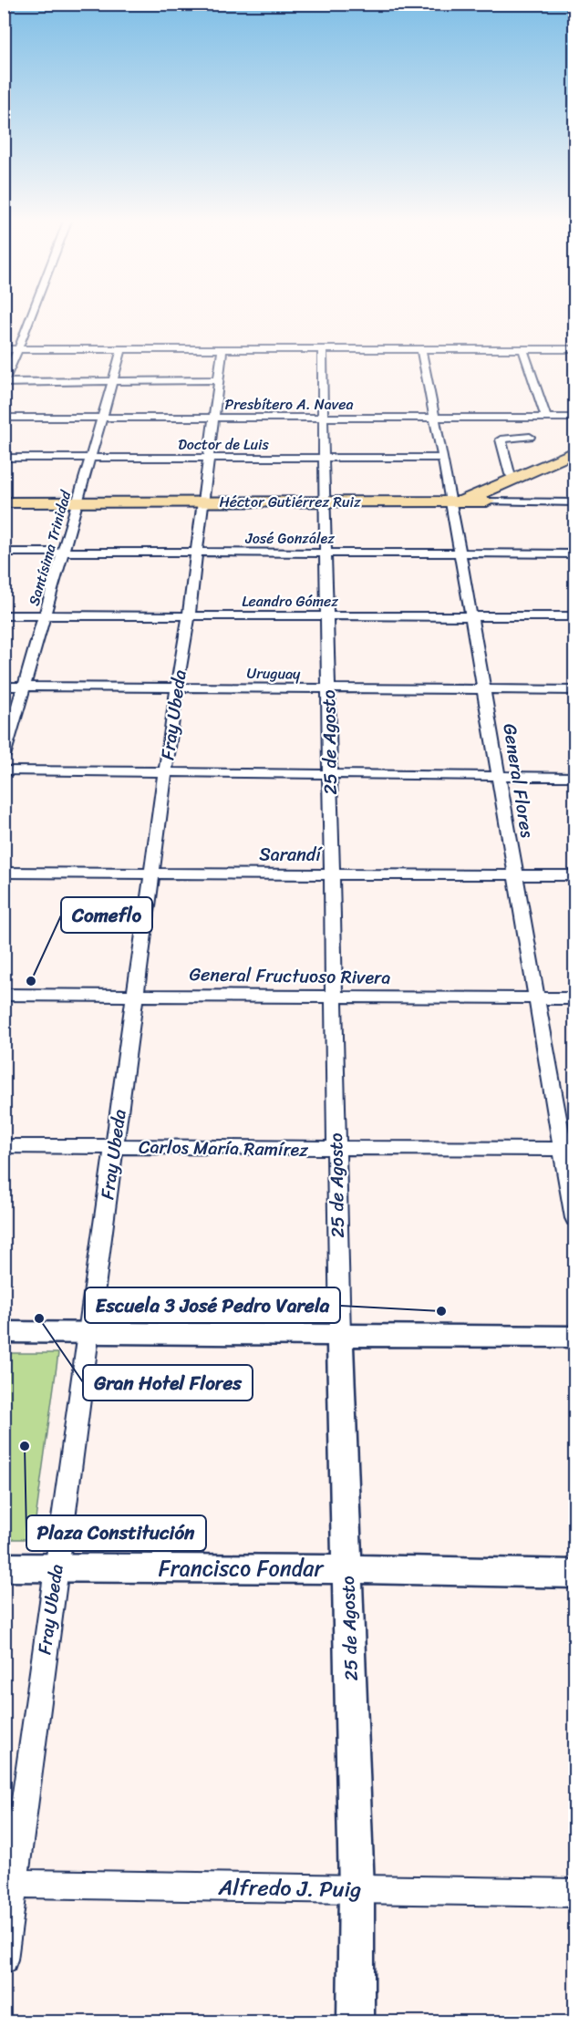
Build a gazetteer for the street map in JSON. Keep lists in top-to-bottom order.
{
  "streets": {
    "highway": ["Héctor Gutiérrez Ruiz"],
    "street": [
      "Presbítero A. Navea",
      "Doctor de Luis",
      "José González",
      "Santísima Trinidad",
      "Leandro Gómez",
      "Uruguay",
      "Fray Ubeda",
      "25 de Agosto",
      "General Flores",
      "Sarandí",
      "General Fructuoso Rivera",
      "Carlos María Ramírez",
      "Francisco Fondar",
      "Alfredo J. Puig"
    ]
  },
  "crossings": [
    ["Presbítero A. Navea", "Santísima Trinidad"],
    ["Presbítero A. Navea", "Fray Ubeda"],
    ["Presbítero A. Navea", "25 de Agosto"],
    ["Presbítero A. Navea", "General Flores"],
    ["Doctor de Luis", "Santísima Trinidad"],
    ["Doctor de Luis", "Fray Ubeda"],
    ["Doctor de Luis", "25 de Agosto"],
    ["Doctor de Luis", "General Flores"],
    ["Héctor Gutiérrez Ruiz", "Santísima Trinidad"],
    ["Héctor Gutiérrez Ruiz", "Fray Ubeda"],
    ["Héctor Gutiérrez Ruiz", "25 de Agosto"],
    ["Héctor Gutiérrez Ruiz", "General Flores"],
    ["José González", "Santísima Trinidad"],
    ["José González", "Fray Ubeda"],
    ["José González", "25 de Agosto"],
    ["José González", "General Flores"],
    ["Santísima Trinidad", "Leandro Gómez"],
    ["Santísima Trinidad", "Uruguay"],
    ["Leandro Gómez", "Fray Ubeda"],
    ["Leandro Gómez", "25 de Agosto"],
    ["Leandro Gómez", "General Flores"],
    ["Uruguay", "Fray Ubeda"],
    ["Uruguay", "25 de Agosto"],
    ["Uruguay", "General Flores"],
    ["Fray Ubeda", "Sarandí"],
    ["Fray Ubeda", "General Fructuoso Rivera"],
    ["Fray Ubeda", "Carlos María Ramírez"],
    ["Fray Ubeda", "Francisco Fondar"],
    ["Fray Ubeda", "Alfredo J. Puig"],
    ["25 de Agosto", "Sarandí"],
    ["25 de Agosto", "General Fructuoso Rivera"],
    ["25 de Agosto", "Carlos María Ramírez"],
    ["25 de Agosto", "Francisco Fondar"],
    ["25 de Agosto", "Alfredo J. Puig"],
    ["General Flores", "Sarandí"],
    ["General Flores", "General Fructuoso Rivera"],
    ["General Flores", "Carlos María Ramírez"]
  ],
  "places": [
    "Comeflo",
    "Escuela 3 José Pedro Varela",
    "Gran Hotel Flores",
    "Plaza Constitución"
  ]
}
